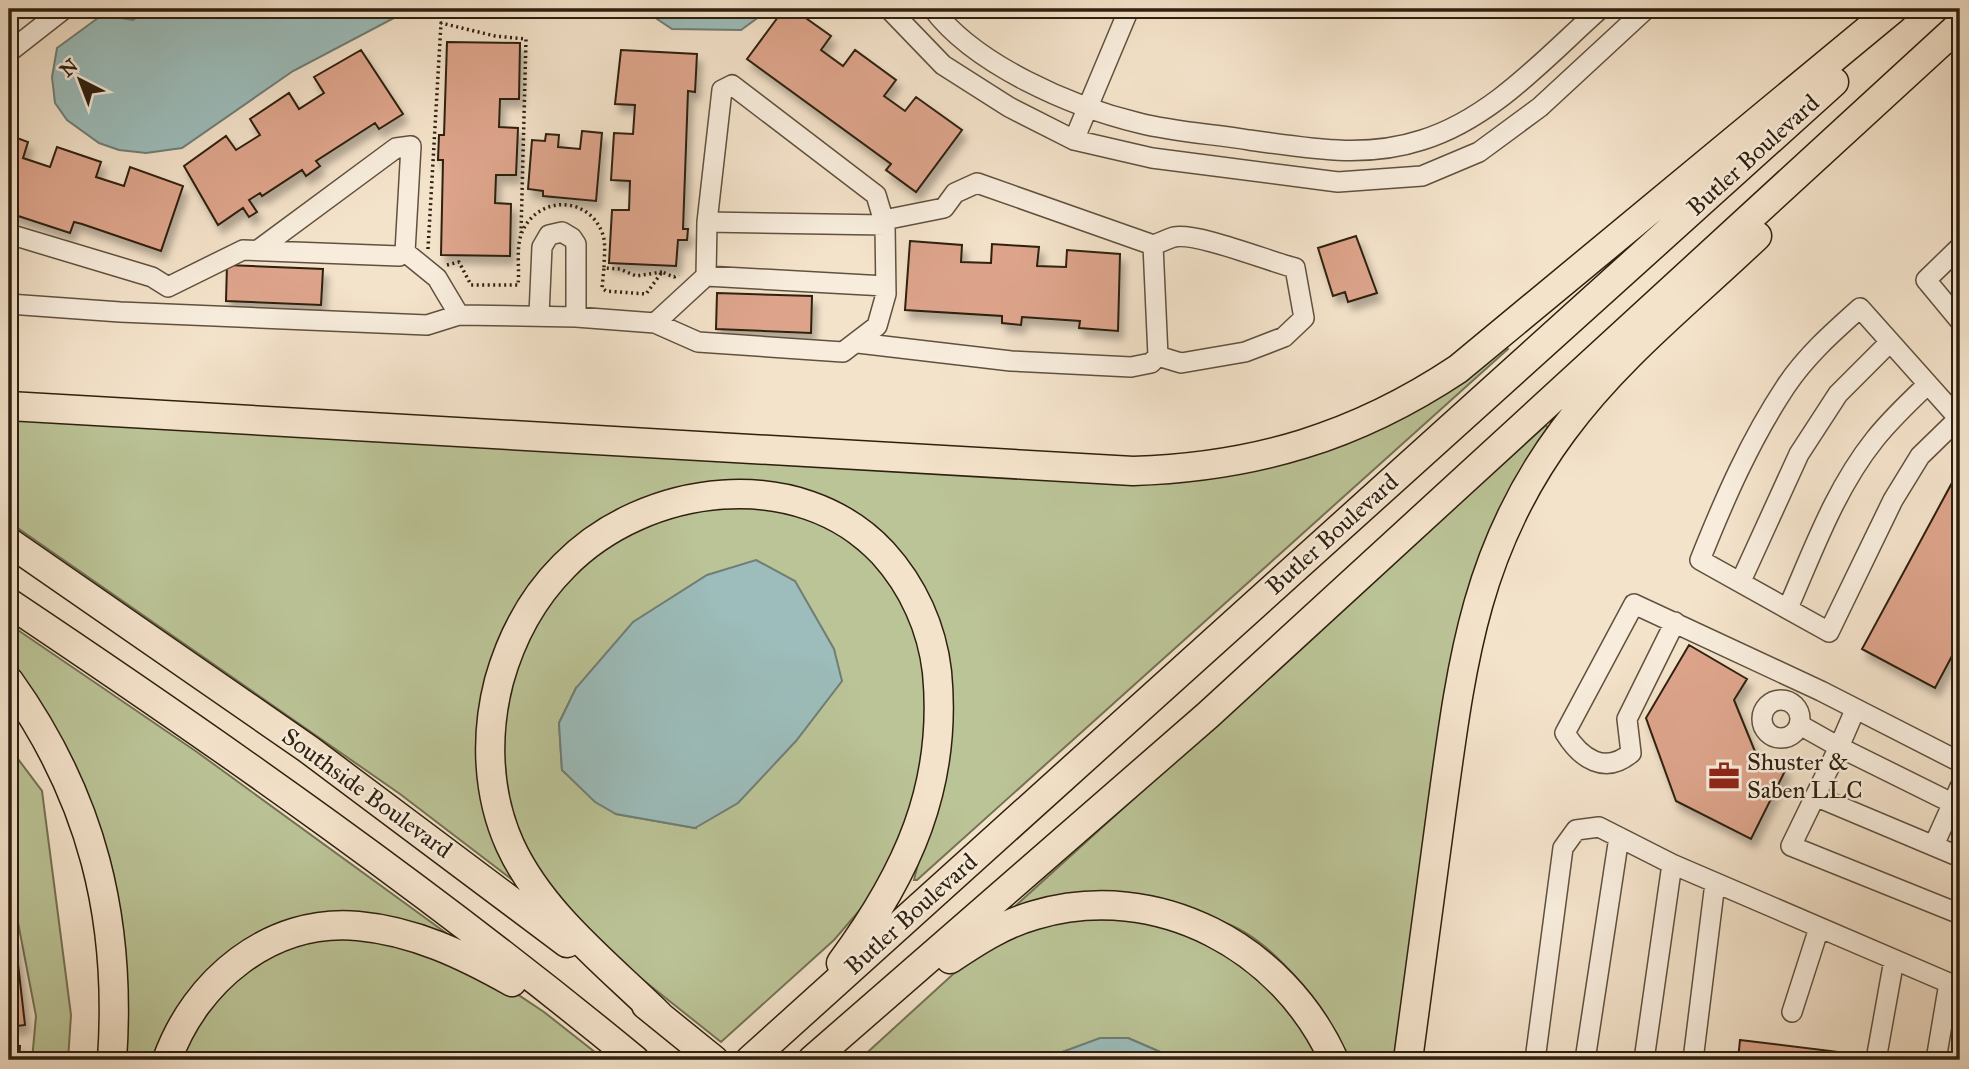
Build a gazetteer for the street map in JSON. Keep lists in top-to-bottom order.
{
  "streets": {
    "highway": ["Butler Boulevard", "Southside Boulevard"]
  },
  "places": {
    "office": ["Shuster & Saben LLC"]
  },
  "north": "top left"
}
